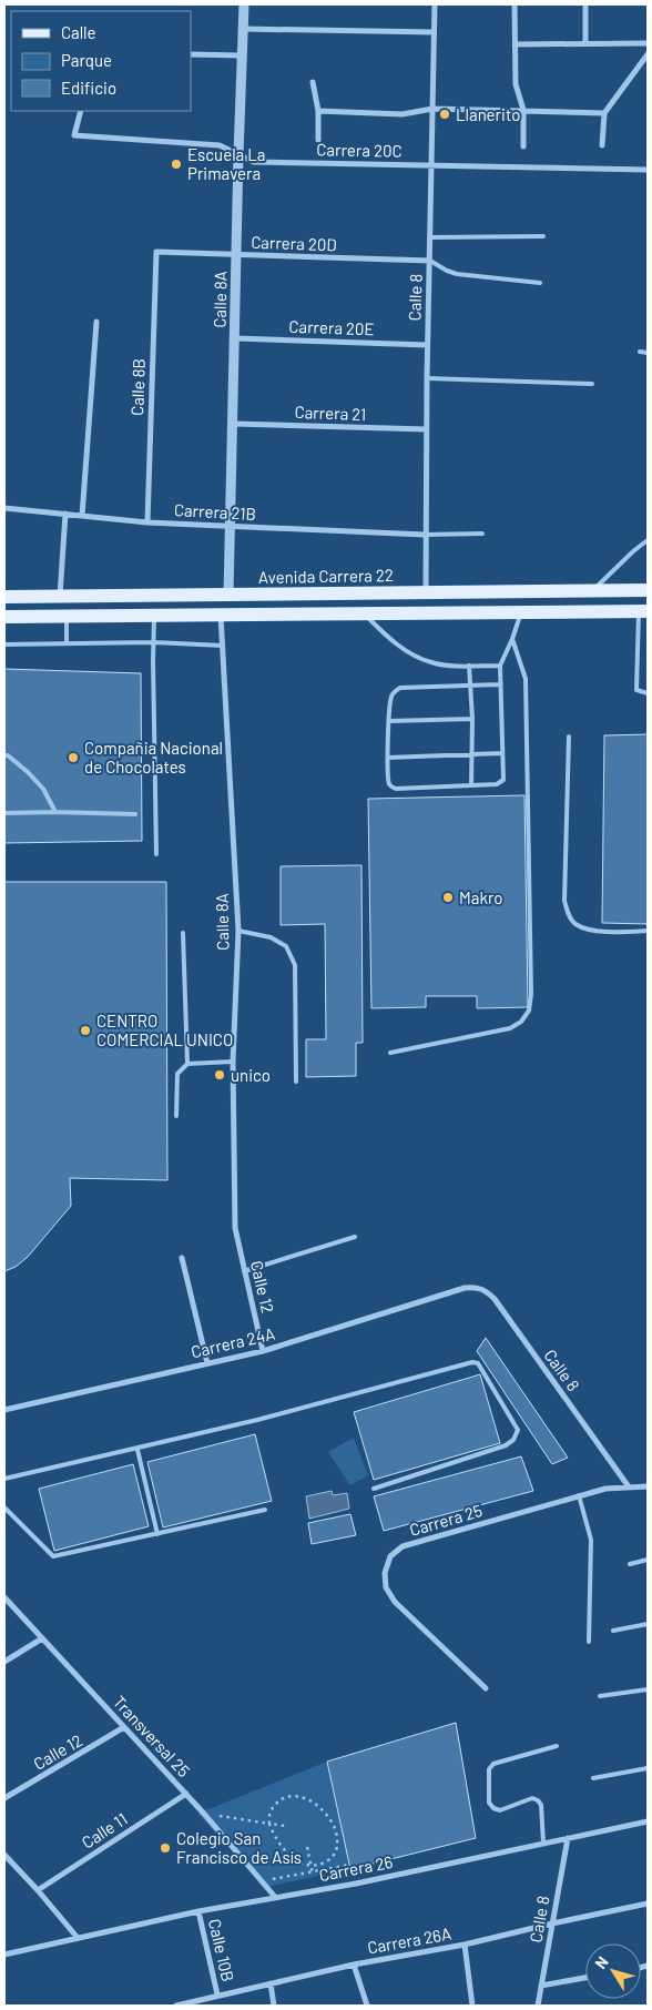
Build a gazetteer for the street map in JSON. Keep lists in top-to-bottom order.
{
  "streets": {
    "main road": ["Avenida Carrera 22"],
    "street": [
      "Carrera 20C",
      "Carrera 20D",
      "Calle 8",
      "Calle 8A",
      "Carrera 20E",
      "Calle 8B",
      "Carrera 21",
      "Carrera 21B",
      "Calle 12",
      "Carrera 24A",
      "Carrera 25",
      "Transversal 25",
      "Calle 11",
      "Carrera 26",
      "Carrera 26A",
      "Calle 10B"
    ]
  },
  "crossings": [
    ["Carrera 20C", "Calle 8"],
    ["Carrera 20C", "Calle 8A"],
    ["Carrera 20D", "Calle 8"],
    ["Carrera 20D", "Calle 8A"],
    ["Carrera 20D", "Calle 8B"],
    ["Calle 8", "Carrera 20E"],
    ["Calle 8", "Carrera 21"],
    ["Calle 8", "Carrera 21B"],
    ["Calle 8", "Avenida Carrera 22"],
    ["Calle 8", "Carrera 24A"],
    ["Calle 8", "Carrera 25"],
    ["Calle 8", "Carrera 26"],
    ["Calle 8", "Carrera 26A"],
    ["Calle 8A", "Carrera 20E"],
    ["Calle 8A", "Carrera 21"],
    ["Calle 8A", "Carrera 21B"],
    ["Calle 8A", "Avenida Carrera 22"],
    ["Calle 8A", "Calle 12"],
    ["Calle 8B", "Carrera 21B"],
    ["Calle 12", "Carrera 24A"],
    ["Calle 12", "Transversal 25"],
    ["Transversal 25", "Calle 11"],
    ["Transversal 25", "Carrera 26"],
    ["Carrera 26", "Calle 10B"],
    ["Carrera 26A", "Calle 10B"]
  ],
  "places": [
    "Llanerito",
    "Escuela La Primavera",
    "Compañia Nacional de Chocolates",
    "Makro",
    "CENTRO COMERCIAL UNICO",
    "unico",
    "Colegio San Francisco de Asís"
  ],
  "legend": ["Calle", "Parque", "Edificio"],
  "north": "top left"
}
